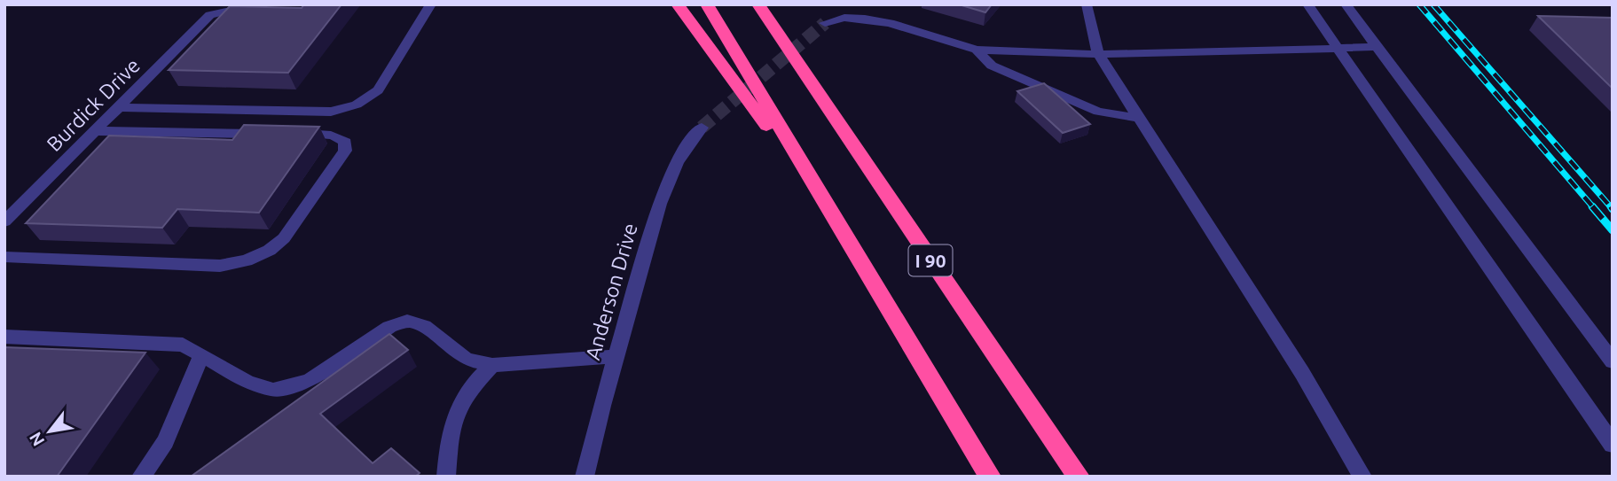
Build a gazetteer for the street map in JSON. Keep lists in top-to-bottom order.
{
  "streets": {
    "highway": ["I 90"],
    "street": ["Burdick Drive", "Anderson Drive"]
  },
  "north": "bottom left"
}
